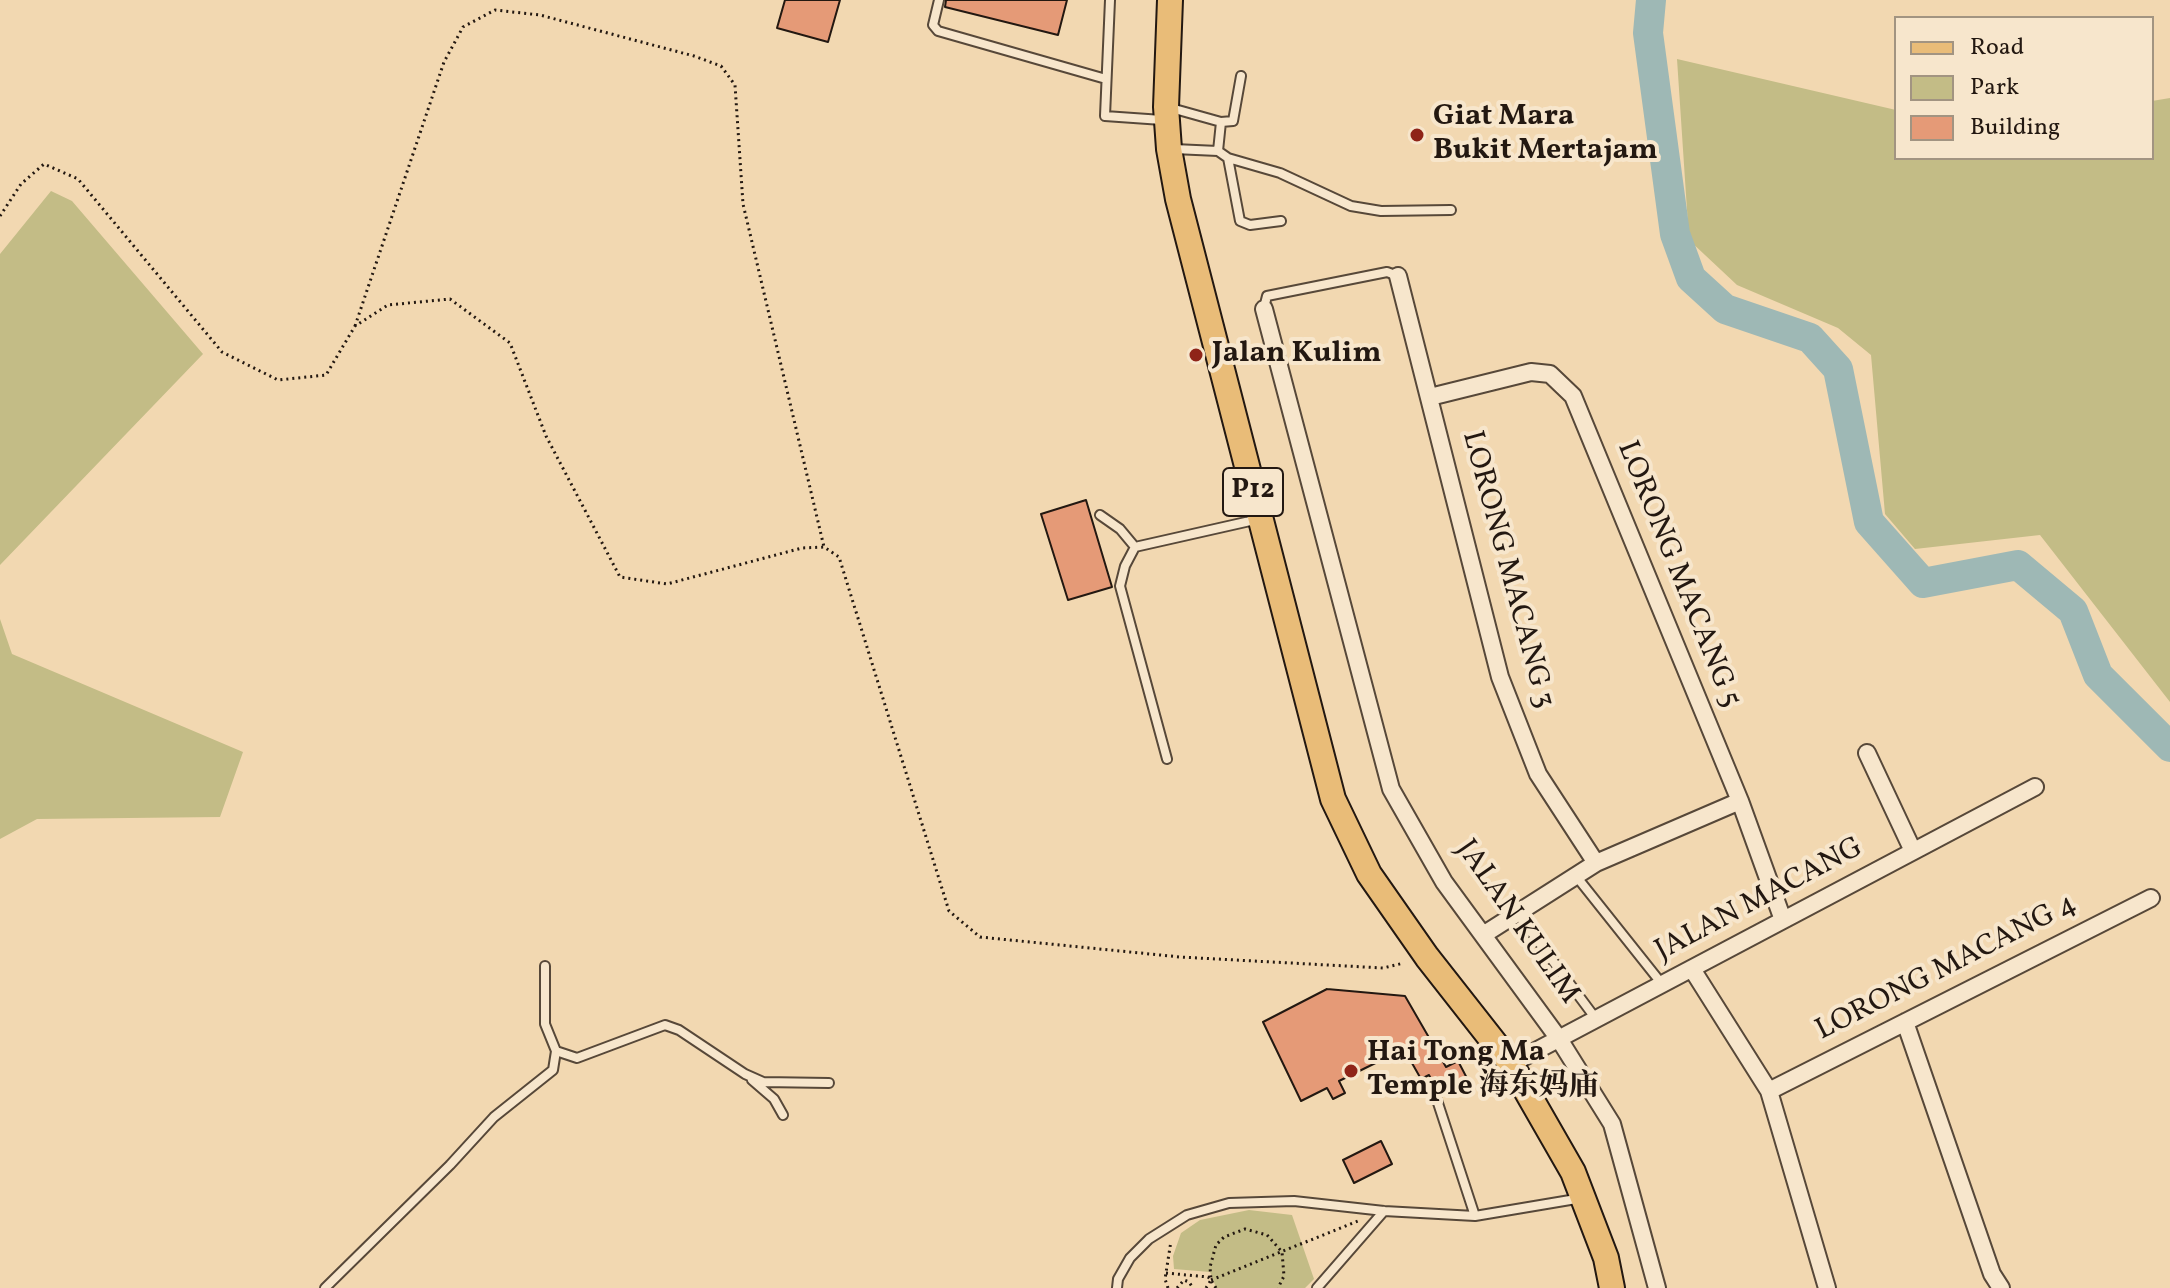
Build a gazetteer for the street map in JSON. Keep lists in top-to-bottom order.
{
  "streets": {
    "main road": ["P12"],
    "street": [
      "LORONG MACANG 3",
      "LORONG MACANG 5",
      "JALAN MACANG",
      "JALAN KULIM",
      "LORONG MACANG 4"
    ]
  },
  "crossings": [
    ["P12", "JALAN MACANG"],
    ["LORONG MACANG 3", "LORONG MACANG 5"],
    ["LORONG MACANG 5", "JALAN MACANG"],
    ["JALAN MACANG", "JALAN KULIM"]
  ],
  "places": ["Giat Mara Bukit Mertajam", "Jalan Kulim", "Hai Tong Ma Temple 海东妈庙"],
  "legend": ["Road", "Park", "Building"]
}
